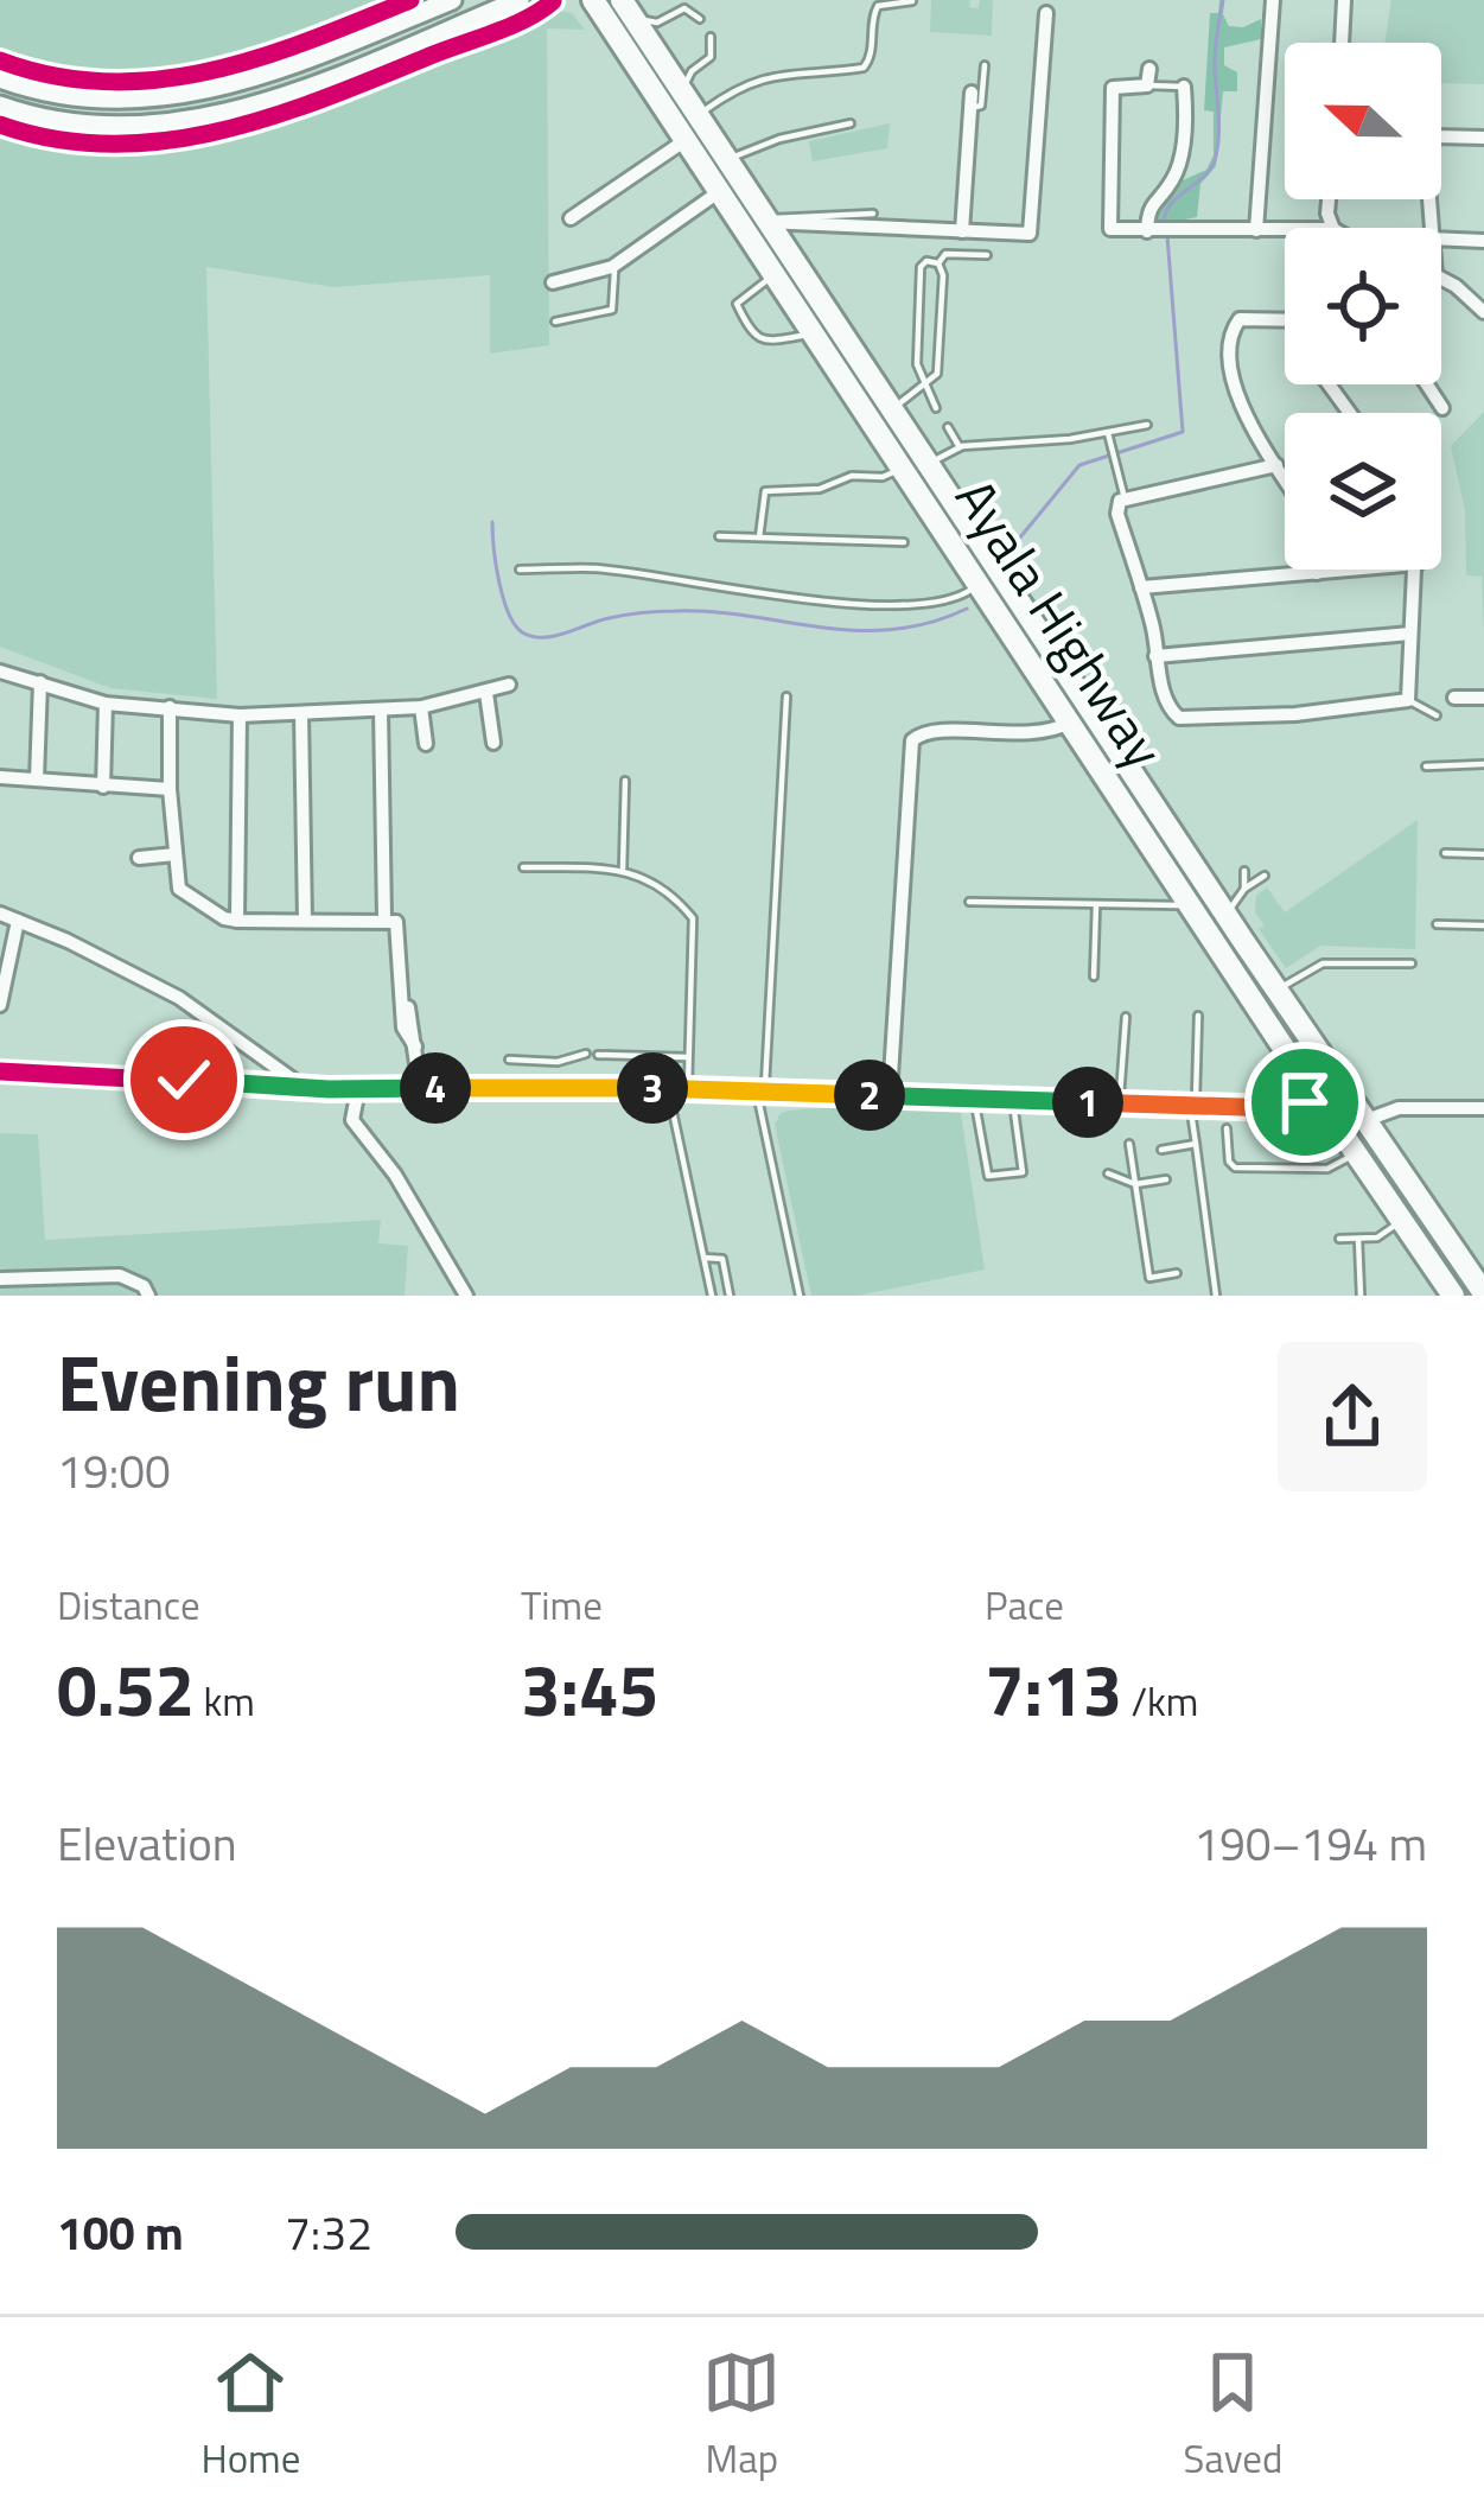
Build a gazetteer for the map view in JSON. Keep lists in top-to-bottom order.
{
  "streets": {
    "highway": ["Ayala Highway"]
  },
  "north": "left",
  "page": {
    "pins": [
      "3",
      "4",
      "2",
      "1"
    ],
    "heading": ["Evening run", "19:00"],
    "stats": [
      ["Distance", "0.52 km"],
      ["Time", "3:45"],
      ["Pace", "7:13 /km"]
    ],
    "chart": ["Elevation", "190–194 m"],
    "list": [
      {
        "name": "100 m",
        "note": "7:32"
      }
    ],
    "tabs": ["Home", "Map", "Saved"]
  }
}
